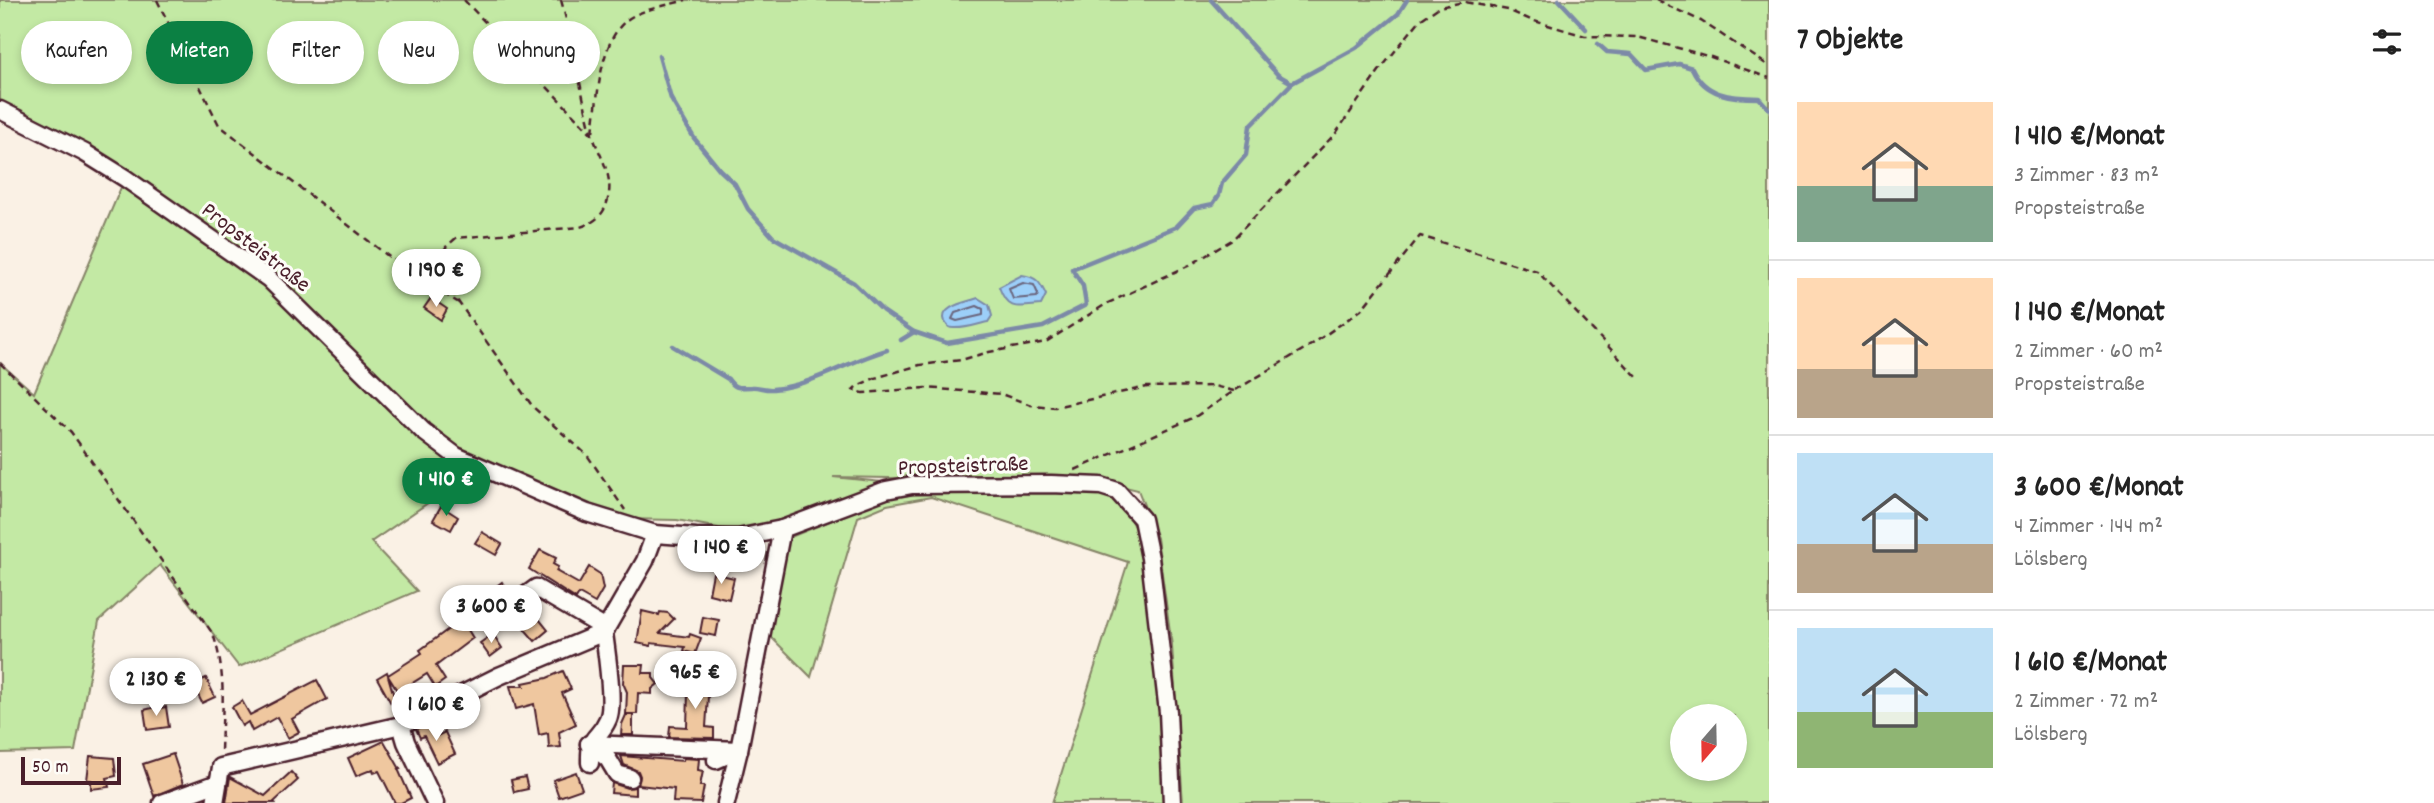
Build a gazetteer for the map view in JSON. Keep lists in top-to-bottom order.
{
  "streets": {
    "street": ["Propsteistraße"]
  },
  "scale_bar": "50 m",
  "north": "bottom",
  "page": {
    "heading": "7 Objekte",
    "chip": [
      "Kaufen",
      "Mieten",
      "Filter",
      "Neu",
      "Wohnung"
    ],
    "list": [
      {
        "name": "1 410 €/Monat",
        "note": "3 Zimmer · 83 m² · Propsteistraße"
      },
      {
        "name": "1 140 €/Monat",
        "note": "2 Zimmer · 60 m² · Propsteistraße"
      },
      {
        "name": "3 600 €/Monat",
        "note": "4 Zimmer · 144 m² · Lölsberg"
      },
      {
        "name": "1 610 €/Monat",
        "note": "2 Zimmer · 72 m² · Lölsberg"
      }
    ],
    "price": [
      "1 190 €",
      "1 410 €",
      "1 140 €",
      "3 600 €",
      "965 €",
      "2 130 €",
      "1 610 €"
    ],
    "scale": "50 m"
  }
}
